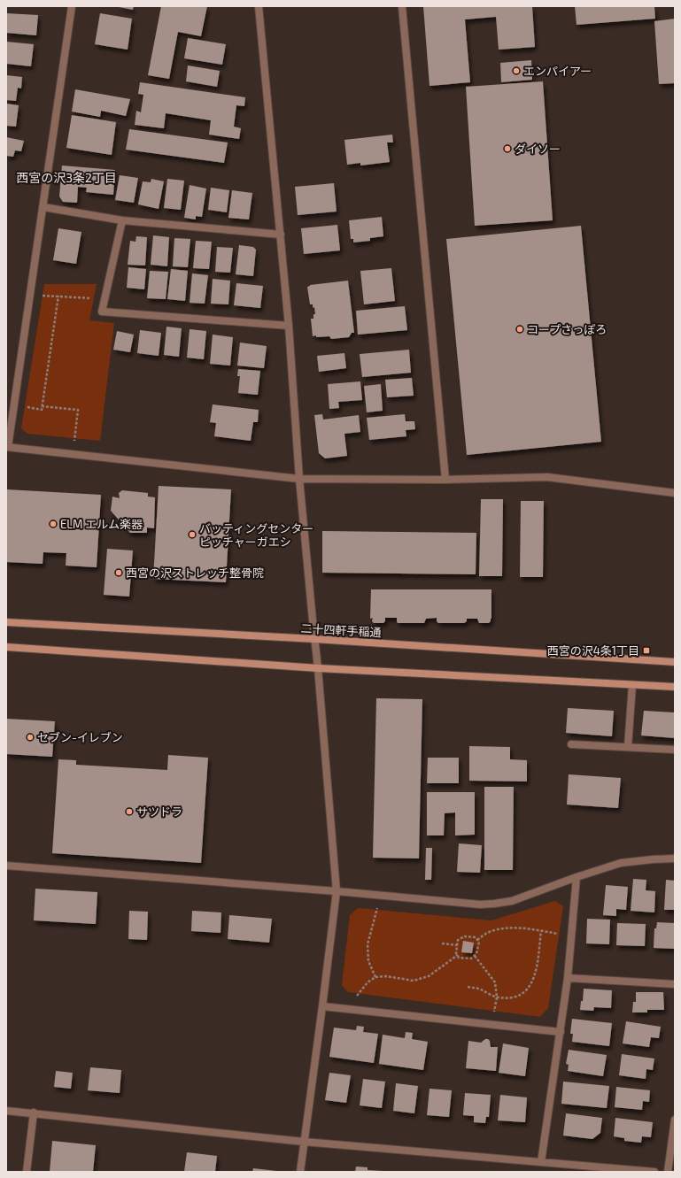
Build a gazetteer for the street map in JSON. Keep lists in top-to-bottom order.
{
  "streets": {
    "street": ["二十四軒手稲通"]
  },
  "districts": ["西宮の沢3条2丁目"],
  "places": {
    "other": [
      "エンパイアー",
      "ダイソー",
      "コープさっぽろ",
      "ELM エルム楽器",
      "バッティングセンター ピッチャーガエシ",
      "西宮の沢ストレッチ整骨院",
      "セブン-イレブン",
      "サツドラ"
    ],
    "transit": ["西宮の沢4条1丁目"]
  }
}
